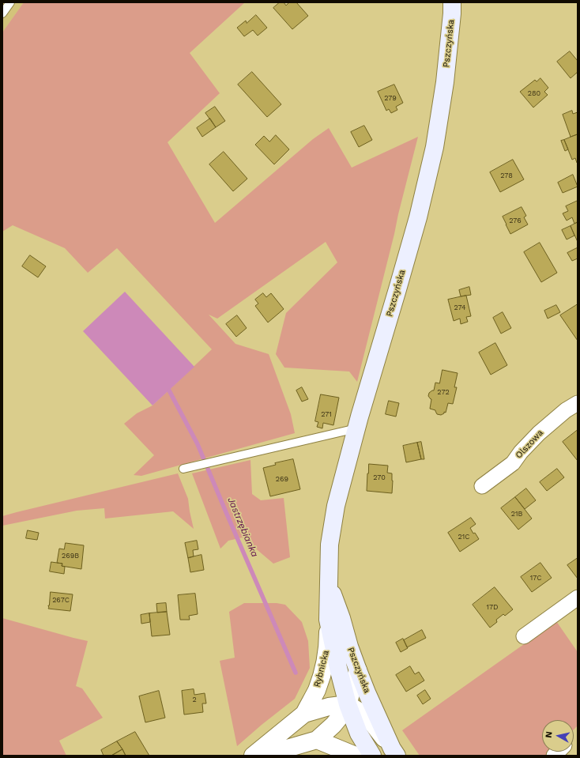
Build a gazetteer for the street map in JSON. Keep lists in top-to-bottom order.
{
  "streets": {
    "main road": ["Pszczyńska"],
    "street": ["Olszowa", "Rybnicka"]
  },
  "crossings": [
    ["Pszczyńska", "Rybnicka"]
  ],
  "water": ["Jastrzębianka"],
  "house_numbers": [
    "280",
    "279",
    "278",
    "276",
    "274",
    "272",
    "271",
    "270",
    "269",
    "21B",
    "21C",
    "269B",
    "17C",
    "267C",
    "17D",
    "2"
  ],
  "north": "left"
}
